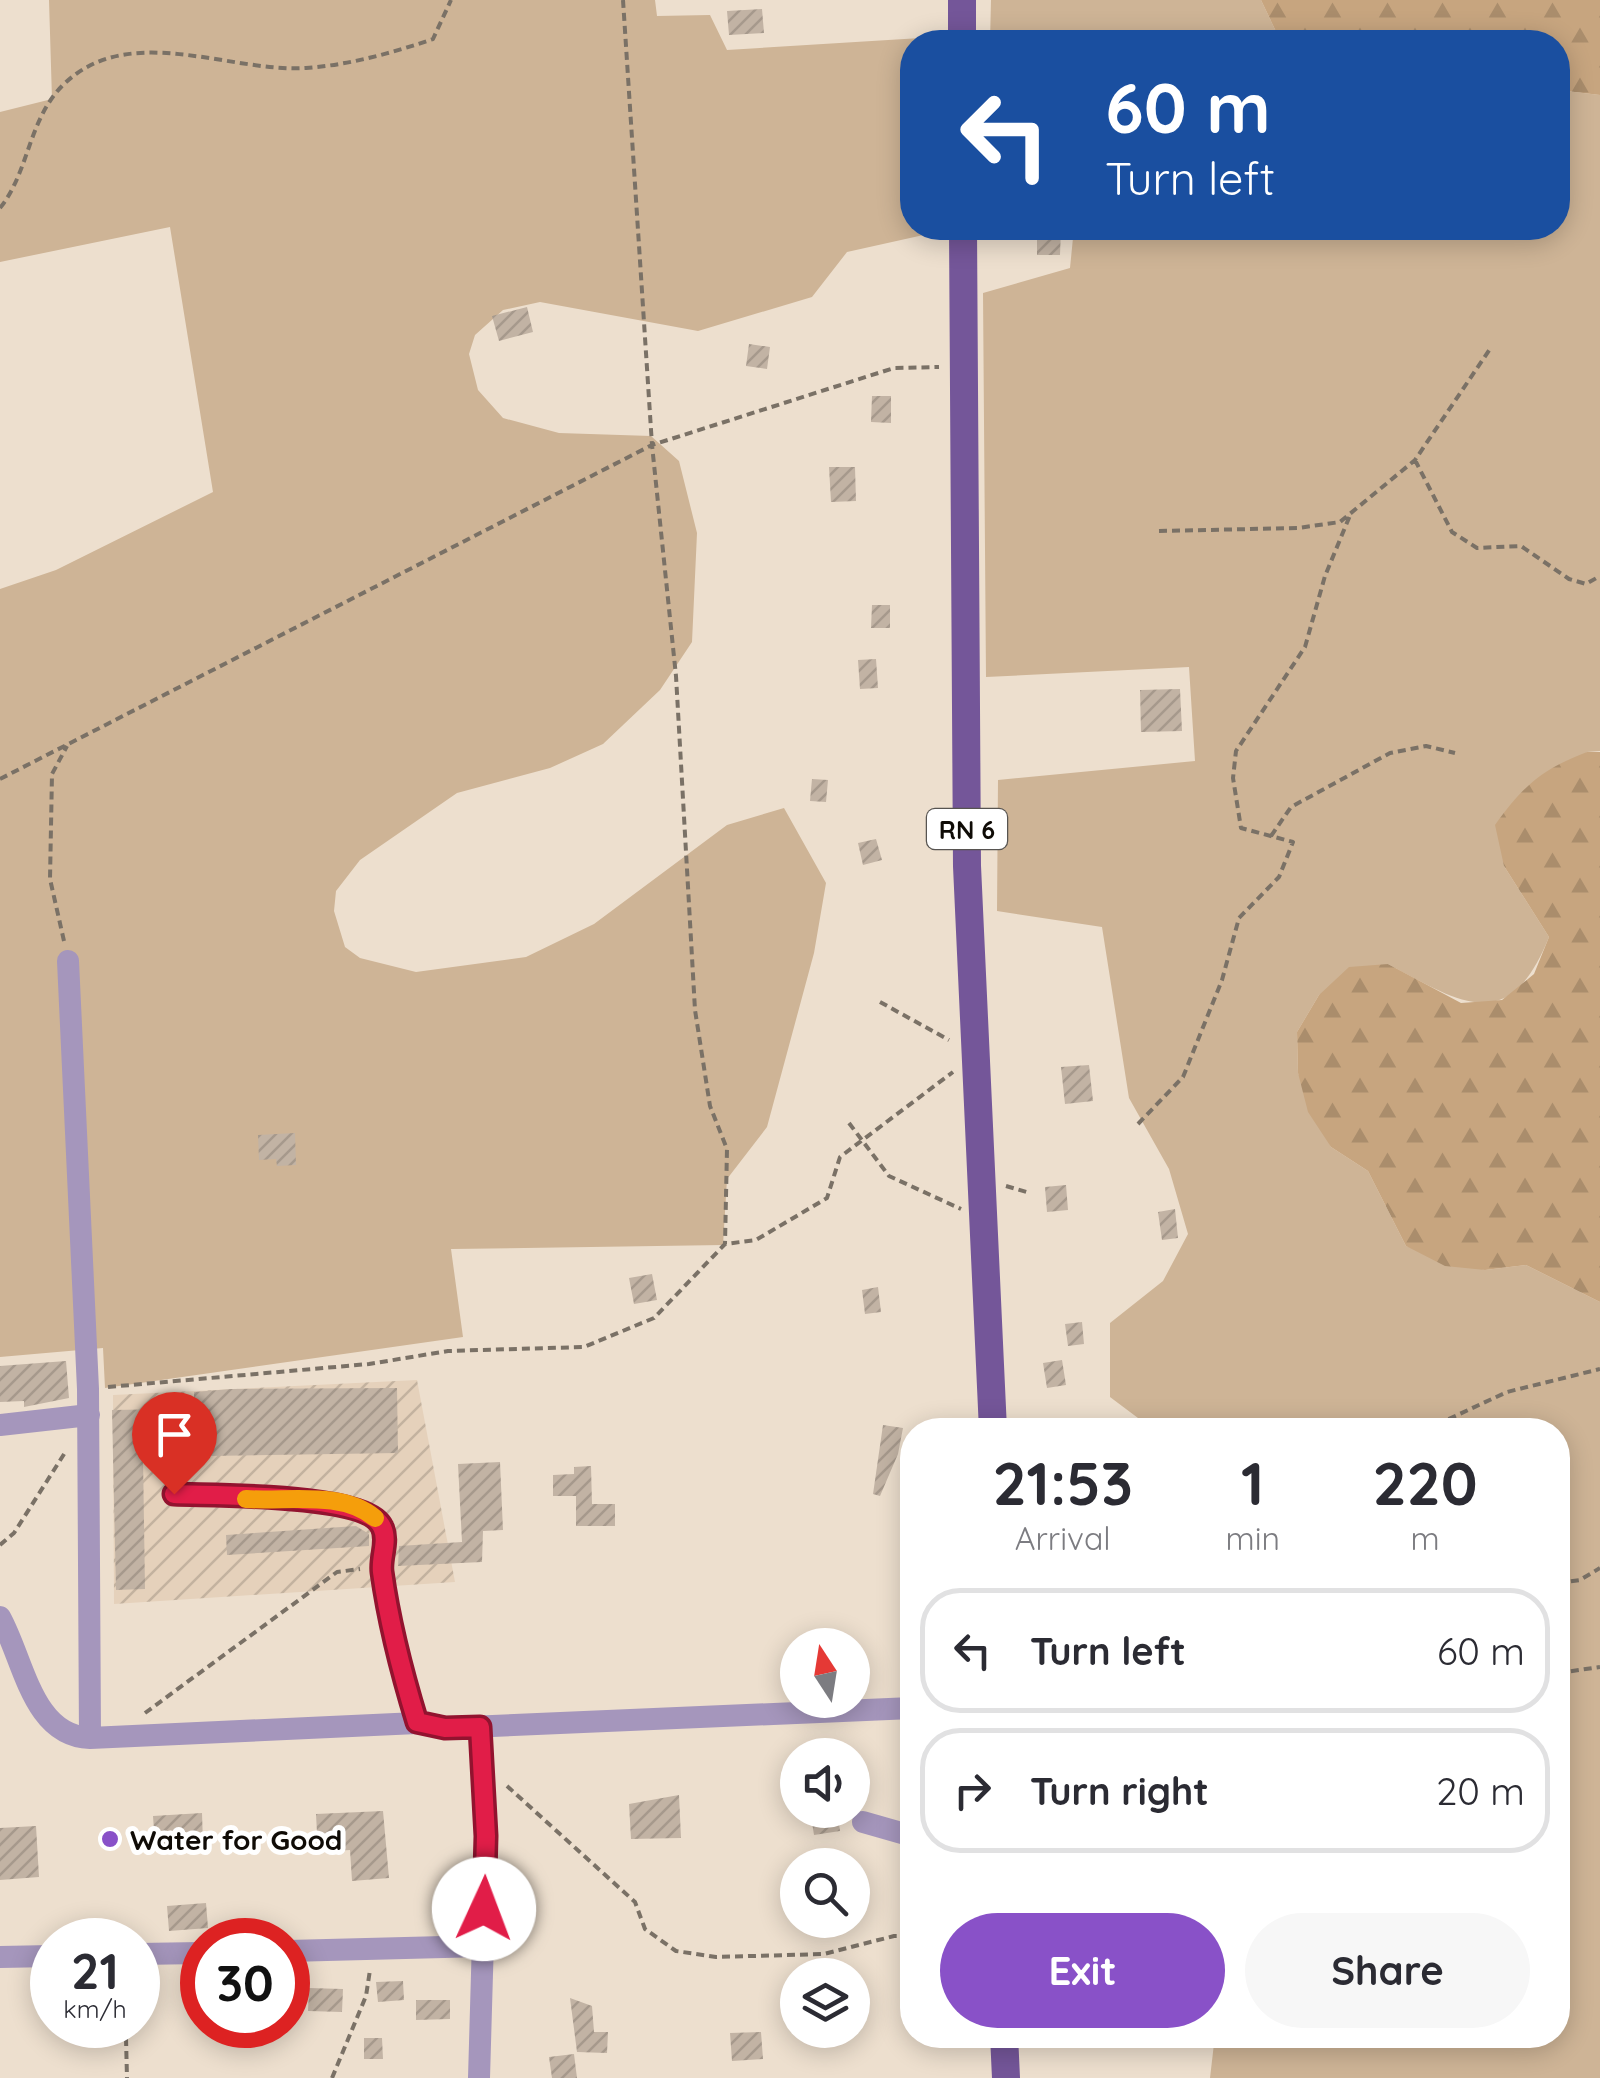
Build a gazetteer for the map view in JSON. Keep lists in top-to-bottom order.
{
  "streets": {
    "main road": ["RN 6"]
  },
  "places": ["Water for Good"],
  "north": "top",
  "page": {
    "turn": ["60 m", "Turn left"],
    "eta": [
      "21:53",
      "Arrival",
      "1",
      "min",
      "220",
      "m"
    ],
    "list": [
      {
        "name": "Turn left",
        "value": "60 m"
      },
      {
        "name": "Turn right",
        "value": "20 m"
      }
    ],
    "buttons": ["Exit", "Share"],
    "speed": "21 km/h",
    "limit": "30"
  }
}
